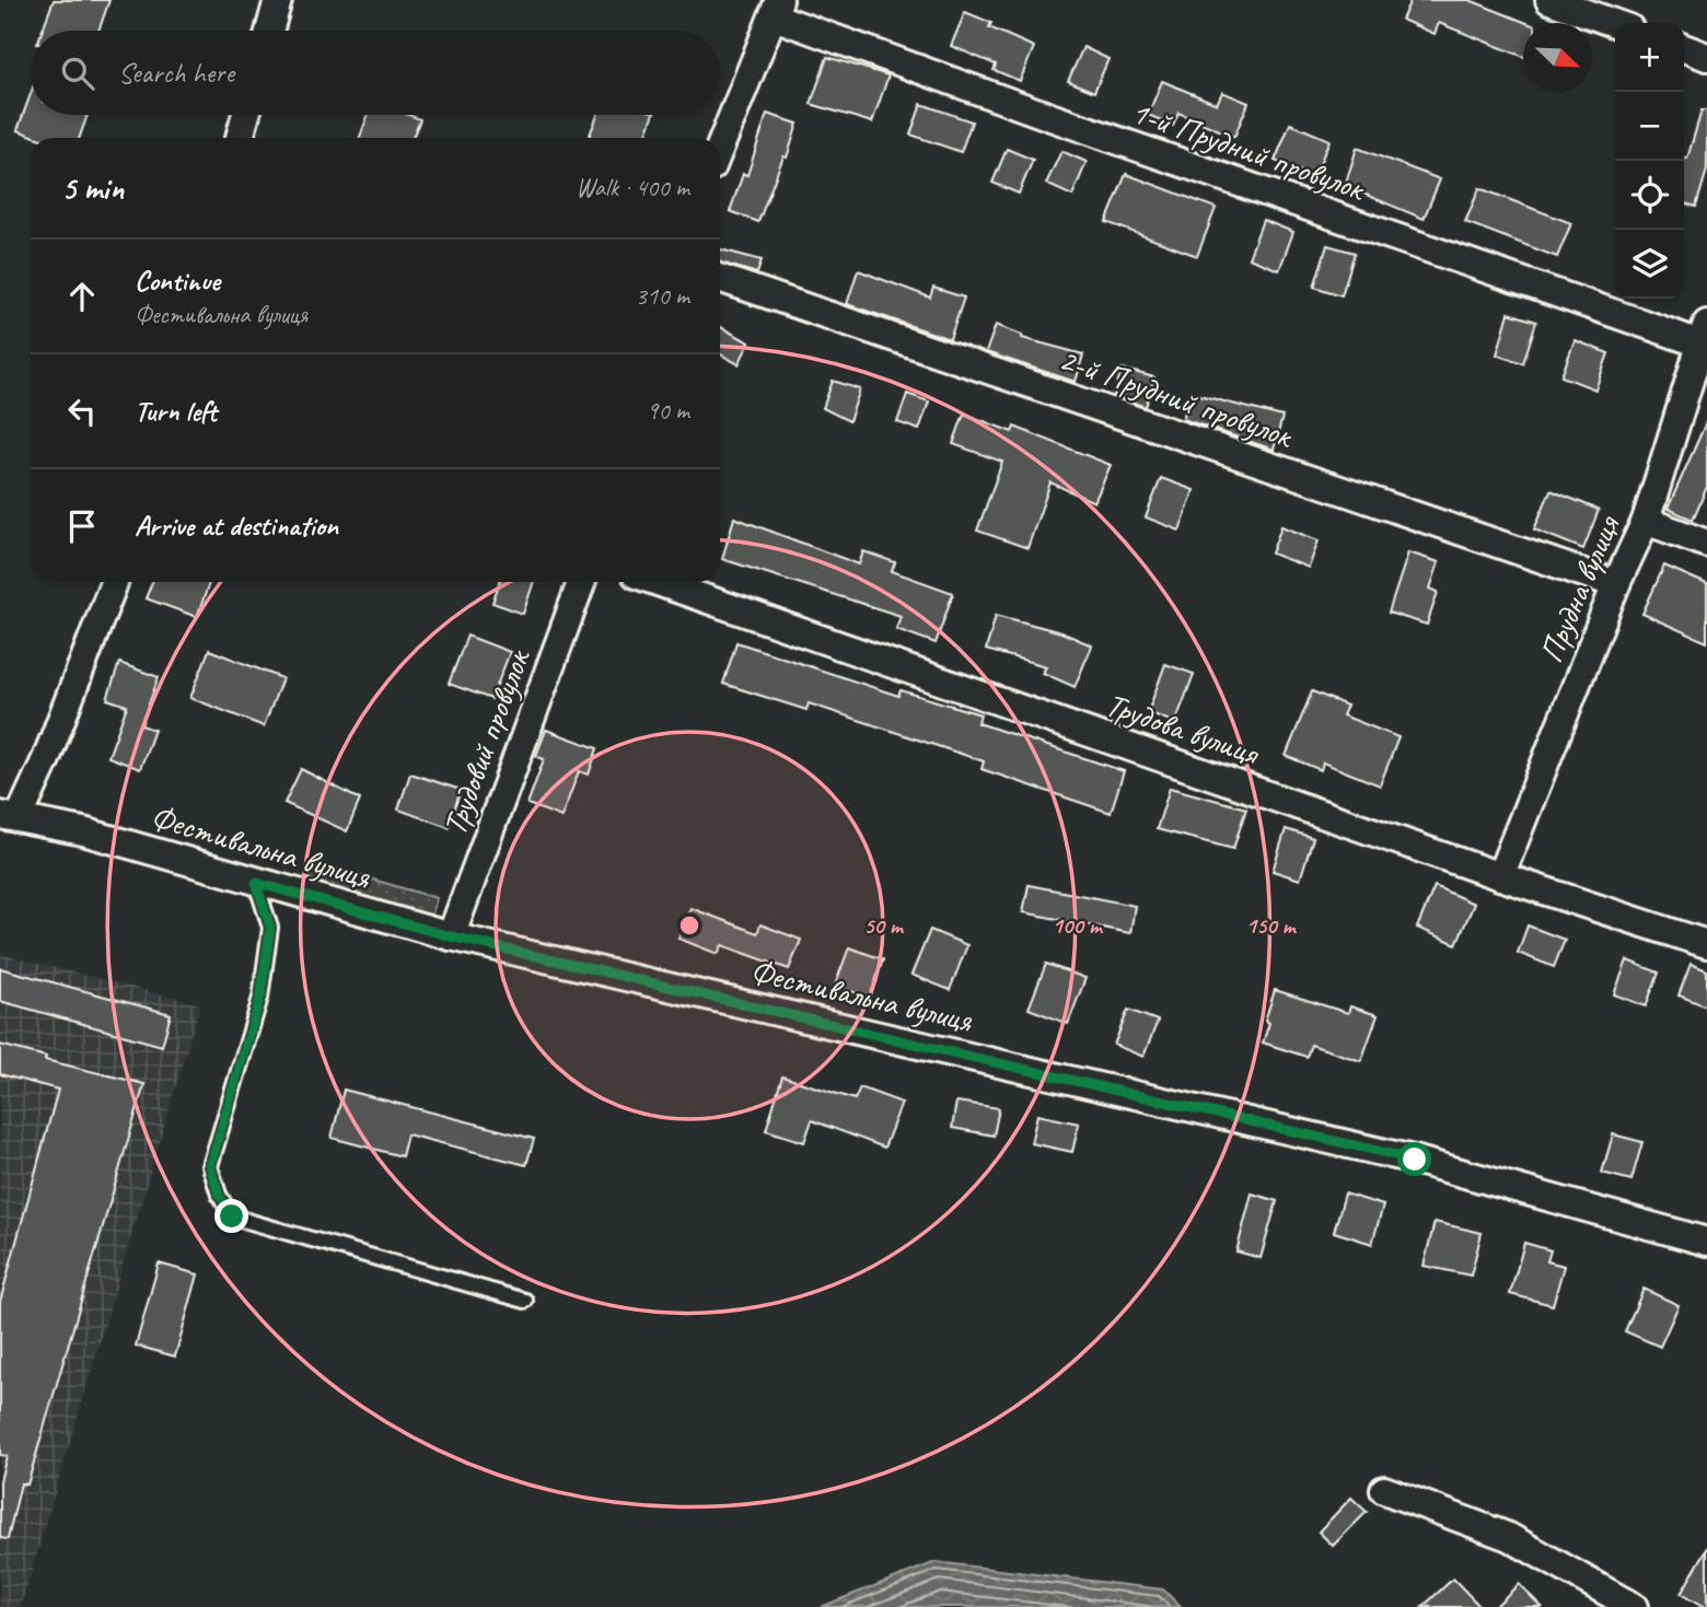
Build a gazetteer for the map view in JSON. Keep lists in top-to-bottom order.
{
  "streets": {
    "street": [
      "1-й Прудний провулок",
      "2-й Прудний провулок",
      "Прудна вулиця",
      "Трудова вулиця",
      "Трудовий провулок",
      "Фестивальна вулиця"
    ]
  },
  "crossings": [
    ["1-й Прудний провулок", "Прудна вулиця"],
    ["2-й Прудний провулок", "Прудна вулиця"],
    ["Прудна вулиця", "Трудова вулиця"],
    ["Трудовий провулок", "Фестивальна вулиця"]
  ],
  "north": "bottom right",
  "page": {
    "map_buttons": ["+", "−"],
    "search": "Search here",
    "heading": ["5 min", "Walk · 400 m"],
    "list": [
      ["Continue", "Фестивальна вулиця", "310 m"],
      ["Turn left", "90 m"],
      "Arrive at destination"
    ]
  },
  "rings": ["50 m", "100 m", "150 m"]
}
